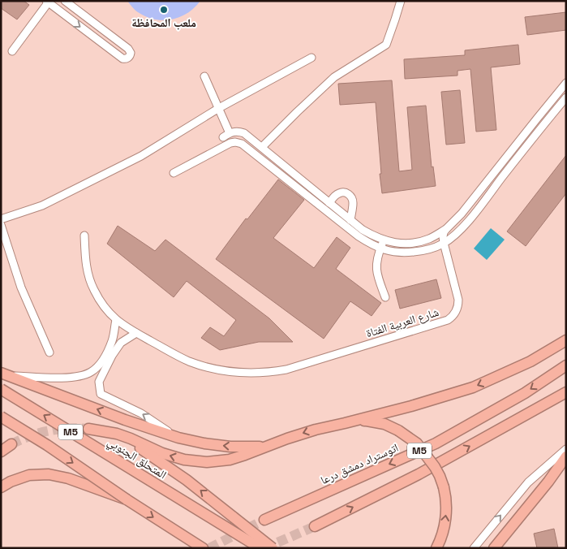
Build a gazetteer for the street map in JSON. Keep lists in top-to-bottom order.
{
  "streets": {
    "highway": ["M5", "المتحلق الجنوبي", "اتوستراد دمشق درعا"],
    "street": ["شارع العربية الفتاة"]
  },
  "places": ["ملعب المحافظة"]
}
